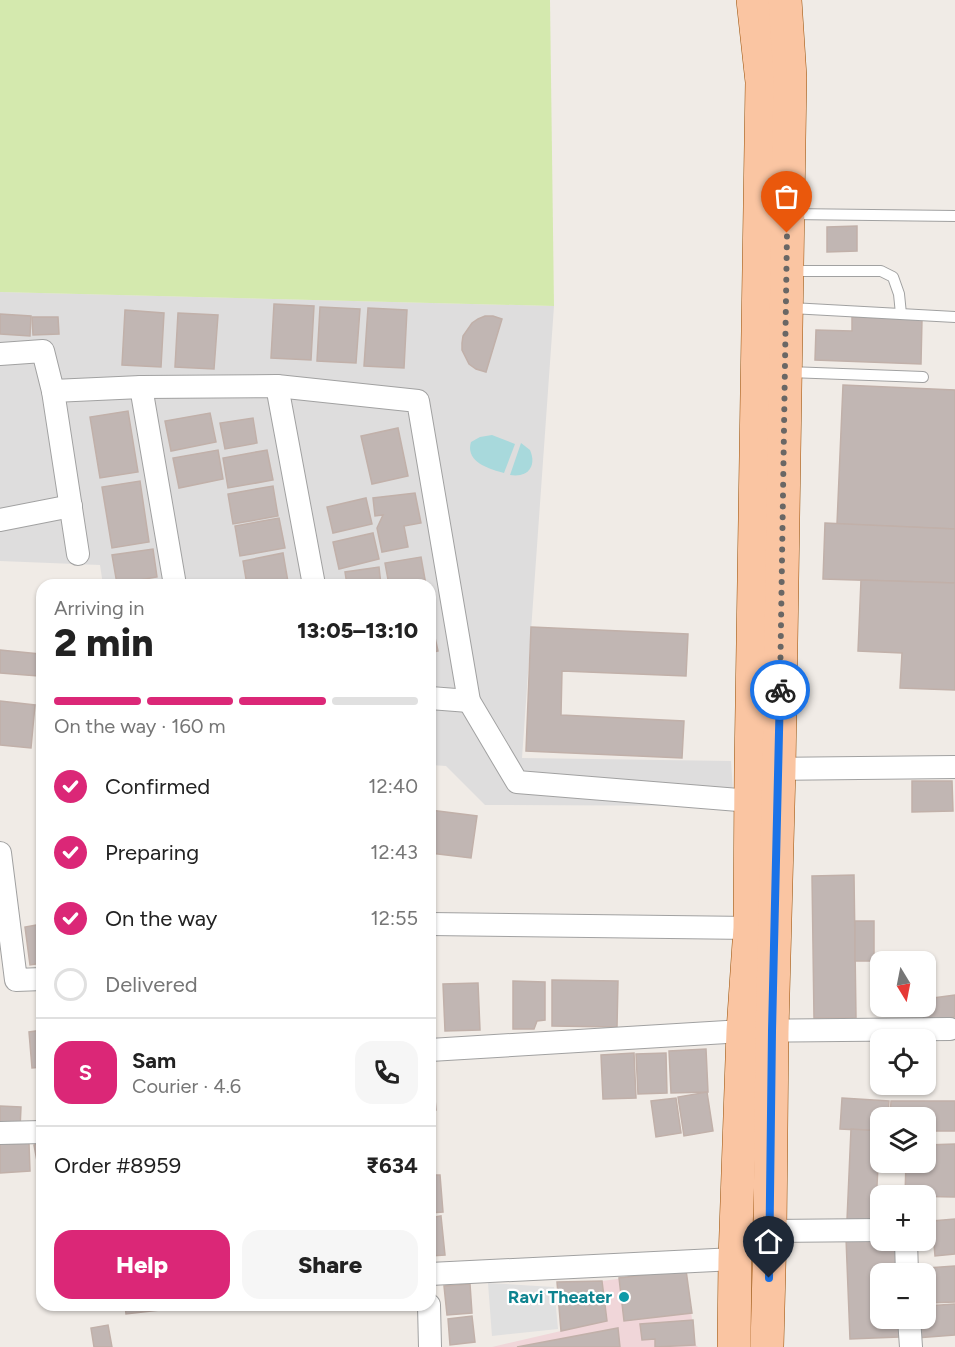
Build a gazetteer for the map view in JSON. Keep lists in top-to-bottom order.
{
  "places": ["Ravi Theater"],
  "north": "bottom",
  "page": {
    "heading": ["2 min", "Arriving in", "13:05–13:10"],
    "panel": [
      "Sam",
      "Courier · 4.6",
      "Order #8959",
      "₹634"
    ],
    "bar": "On the way · 160 m",
    "list": [
      ["Confirmed", "12:40"],
      ["Preparing", "12:43"],
      ["On the way", "12:55"],
      "Delivered"
    ],
    "map_buttons": ["+", "−"],
    "round": "S",
    "buttons": ["Help", "Share"]
  }
}
